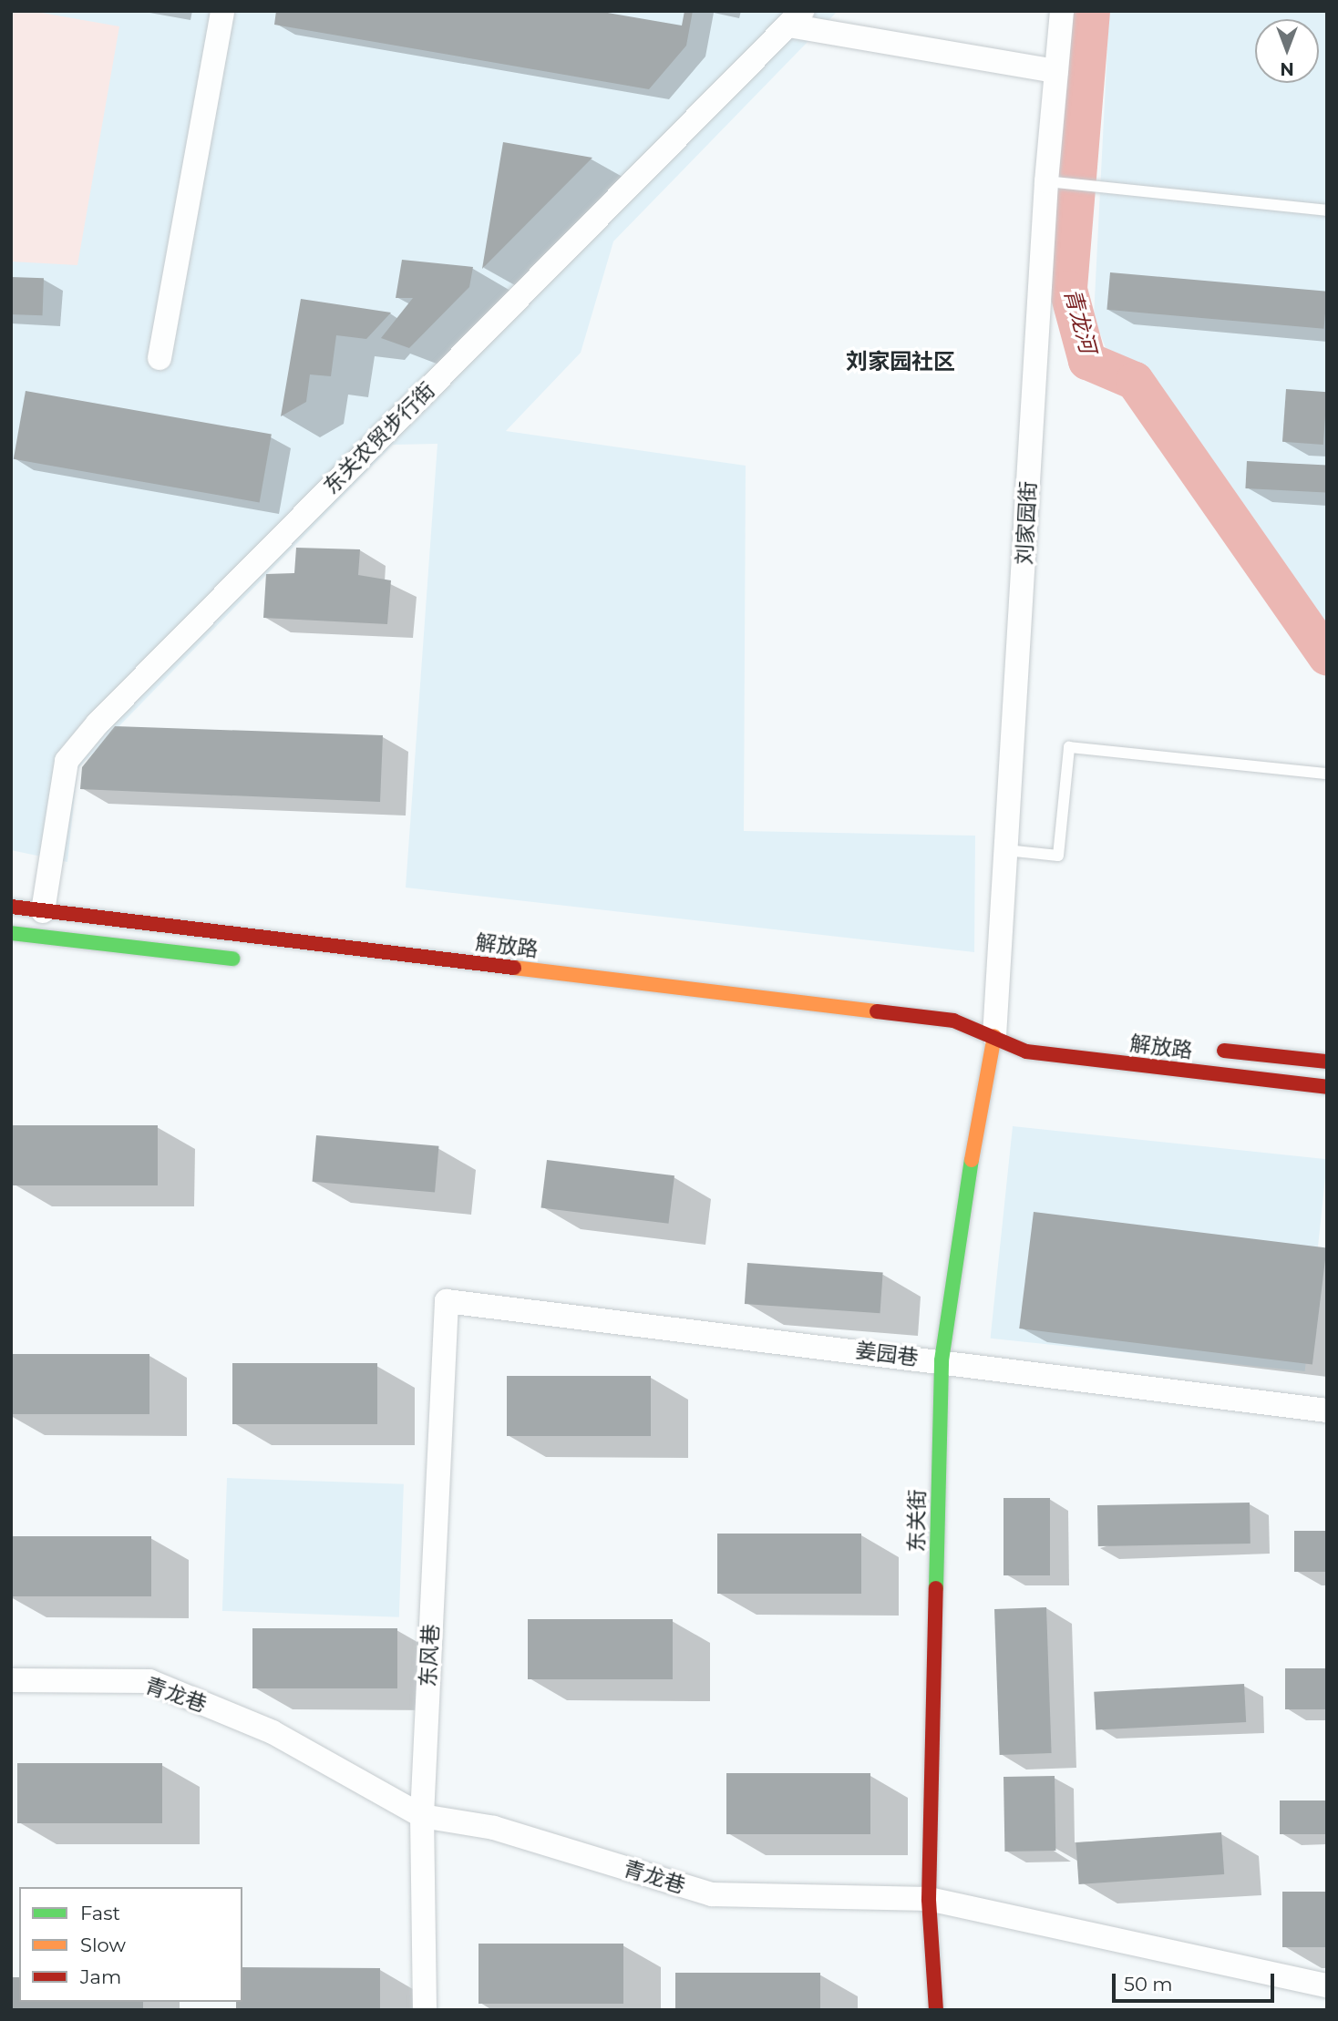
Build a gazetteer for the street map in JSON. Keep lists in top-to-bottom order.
{
  "streets": {
    "main road": ["解放路", "东关街"],
    "street": [
      "东关农贸步行街",
      "刘家园街",
      "姜园巷",
      "东风巷",
      "青龙巷"
    ]
  },
  "crossings": [
    ["东关农贸步行街", "解放路"],
    ["刘家园街", "解放路"],
    ["刘家园街", "东关街"],
    ["解放路", "东关街"],
    ["姜园巷", "东关街"],
    ["姜园巷", "东风巷"],
    ["东关街", "青龙巷"],
    ["东风巷", "青龙巷"]
  ],
  "districts": ["刘家园社区"],
  "water": ["青龙河"],
  "legend": ["Fast", "Slow", "Jam"],
  "scale_bar": "50 m",
  "north": "bottom"
}
